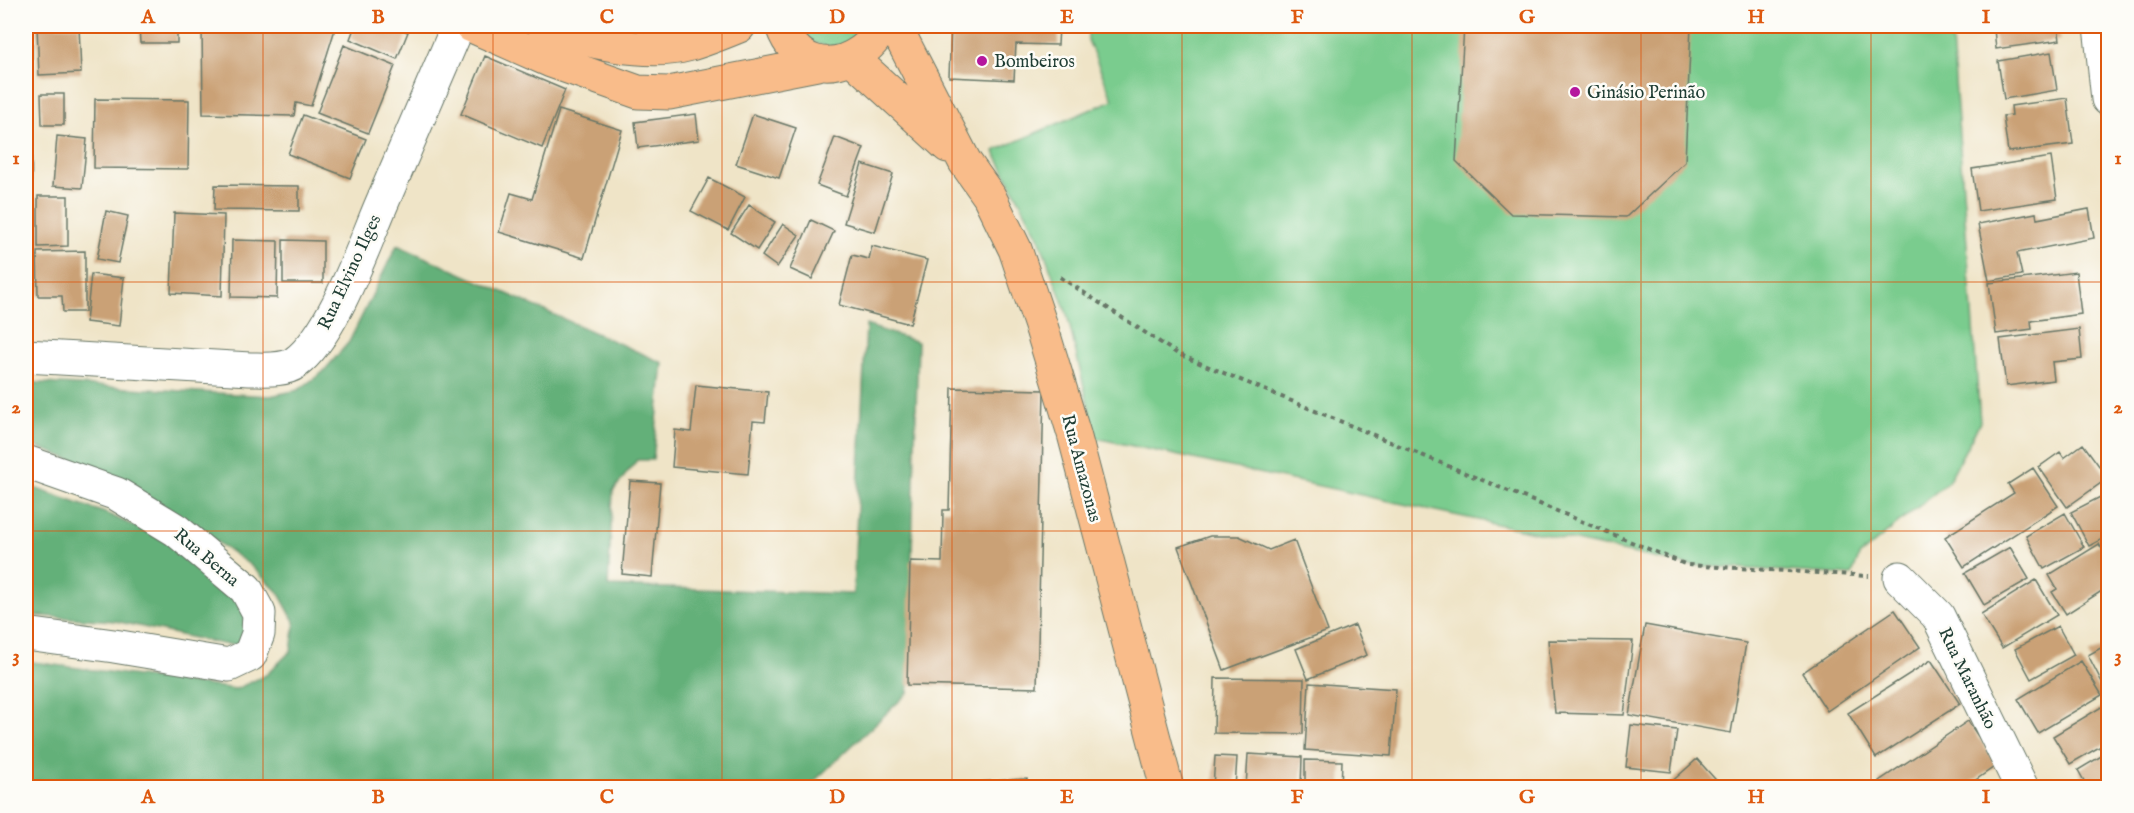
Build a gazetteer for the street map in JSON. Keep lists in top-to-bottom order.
{
  "streets": {
    "main road": ["Rua Amazonas"],
    "street": ["Rua Elvino Ilges", "Rua Berna", "Rua Maranhão"]
  },
  "places": ["Bombeiros", "Ginásio Perinão"],
  "grid": {
    "columns": [
      "A",
      "B",
      "C",
      "D",
      "E",
      "F",
      "G",
      "H",
      "I"
    ],
    "rows": ["1", "2", "3"]
  }
}
